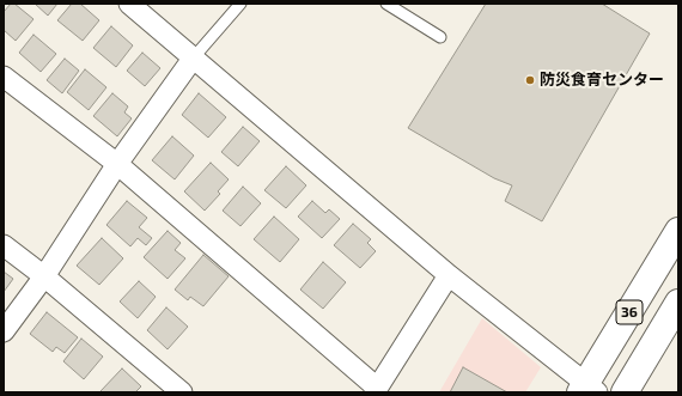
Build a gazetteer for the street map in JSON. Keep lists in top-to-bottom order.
{
  "streets": {
    "highway": ["36"]
  },
  "places": ["防災食育センター"]
}
